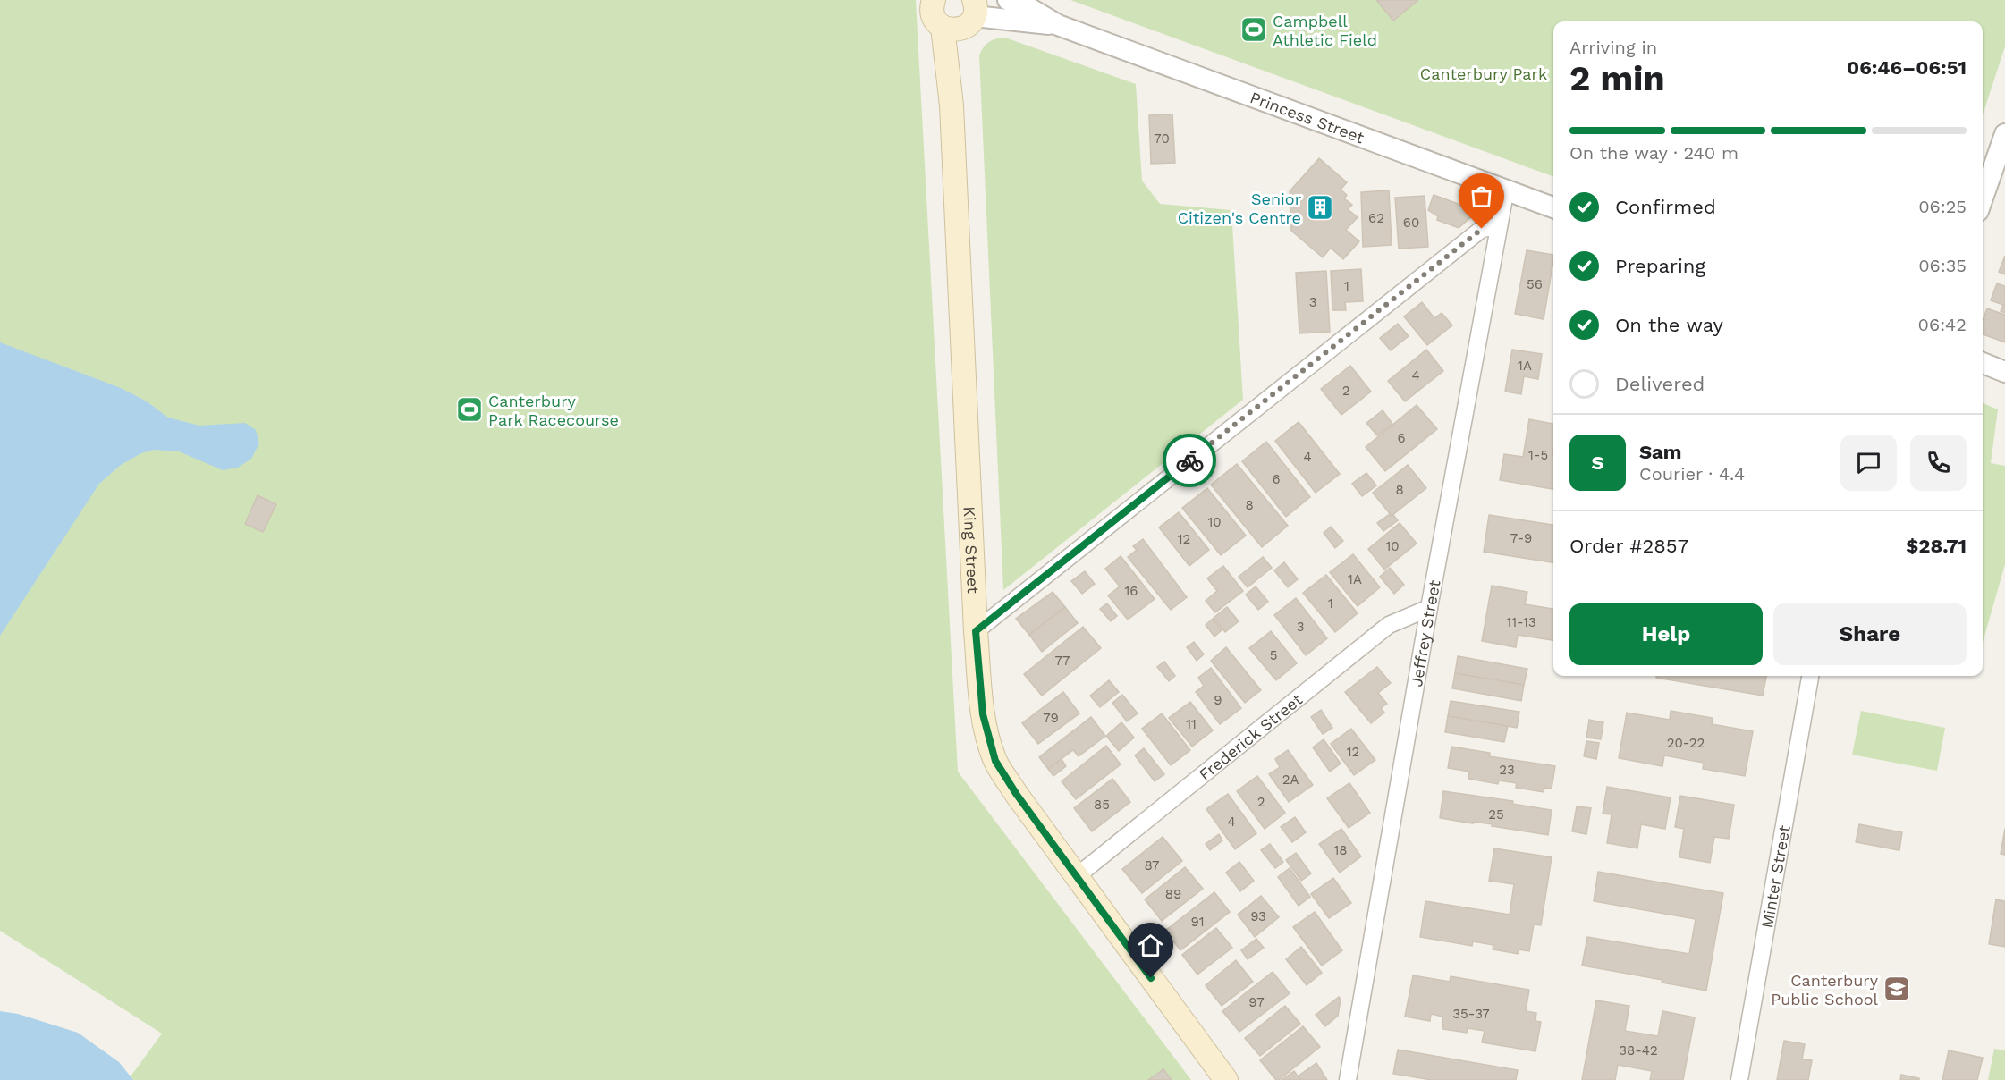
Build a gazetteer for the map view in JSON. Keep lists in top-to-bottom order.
{
  "streets": {
    "main road": ["King Street"],
    "street": [
      "Princess Street",
      "Jeffrey Street",
      "Frederick Street",
      "Minter Street"
    ]
  },
  "crossings": [
    ["Princess Street", "King Street"],
    ["Princess Street", "Jeffrey Street"],
    ["King Street", "Frederick Street"],
    ["Jeffrey Street", "Frederick Street"]
  ],
  "parks": ["Canterbury Park"],
  "places": {
    "sports": ["Campbell Athletic Field", "Canterbury Park Racecourse"],
    "building": ["Senior Citizen's Centre"],
    "school or university": ["Canterbury Public School"]
  },
  "house_numbers": [
    "70",
    "62",
    "60",
    "56",
    "1",
    "3",
    "1A",
    "4",
    "2",
    "6",
    "1-5",
    "4",
    "6",
    "8",
    "8",
    "10",
    "7-9",
    "12",
    "10",
    "1A",
    "16",
    "1",
    "11-13",
    "3",
    "5",
    "77",
    "9",
    "79",
    "11",
    "20-22",
    "12",
    "23",
    "2A",
    "2",
    "85",
    "25",
    "4",
    "18",
    "87",
    "89",
    "93",
    "91",
    "97",
    "35-37",
    "38-42"
  ],
  "page": {
    "heading": ["2 min", "Arriving in", "06:46–06:51"],
    "panel": [
      "Sam",
      "Courier · 4.4",
      "Order #2857",
      "$28.71"
    ],
    "bar": "On the way · 240 m",
    "list": [
      ["Confirmed", "06:25"],
      ["Preparing", "06:35"],
      ["On the way", "06:42"],
      "Delivered"
    ],
    "round": "S",
    "buttons": ["Help", "Share"]
  }
}
